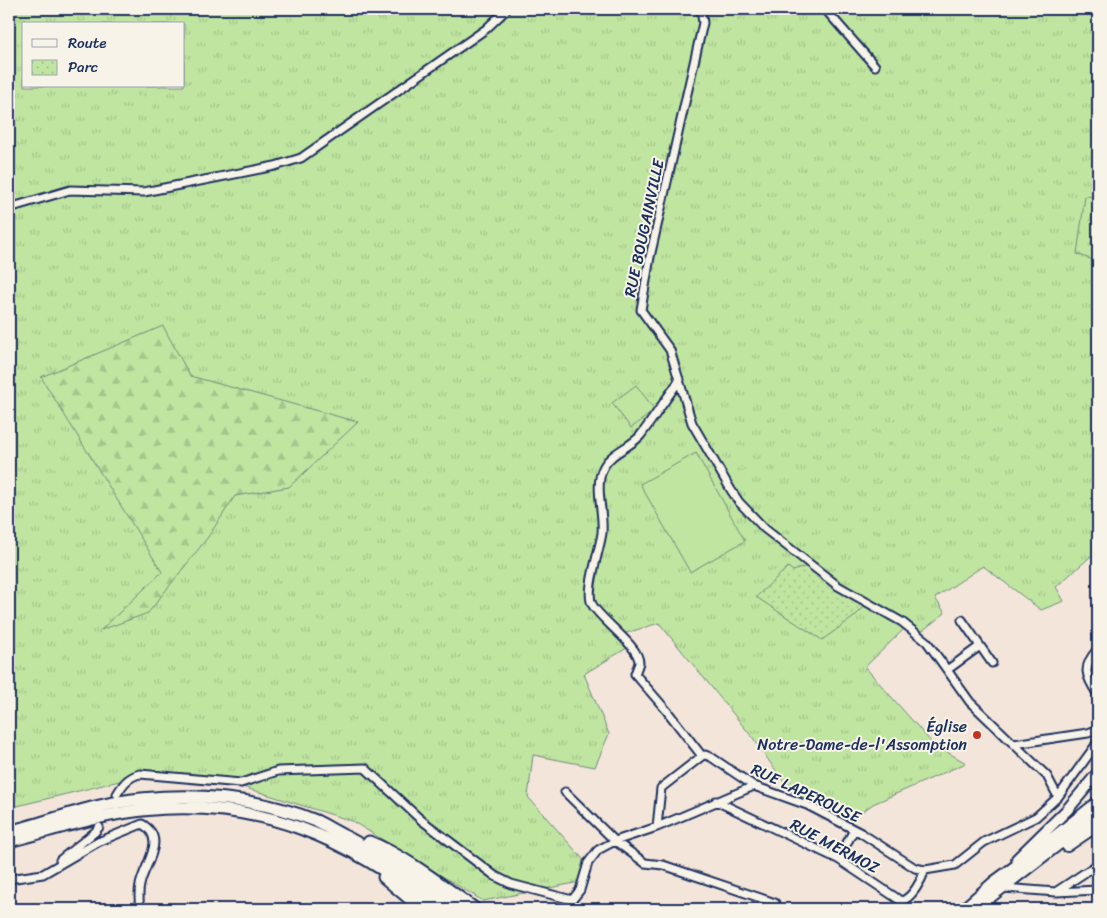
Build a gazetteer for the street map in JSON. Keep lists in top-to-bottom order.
{
  "streets": {
    "street": ["RUE BOUGAINVILLE", "RUE LAPEROUSE", "RUE MERMOZ"]
  },
  "crossings": [
    ["RUE BOUGAINVILLE", "RUE LAPEROUSE"],
    ["RUE LAPEROUSE", "RUE MERMOZ"]
  ],
  "places": ["Église Notre-Dame-de-l'Assomption"],
  "legend": ["Route", "Parc"]
}
